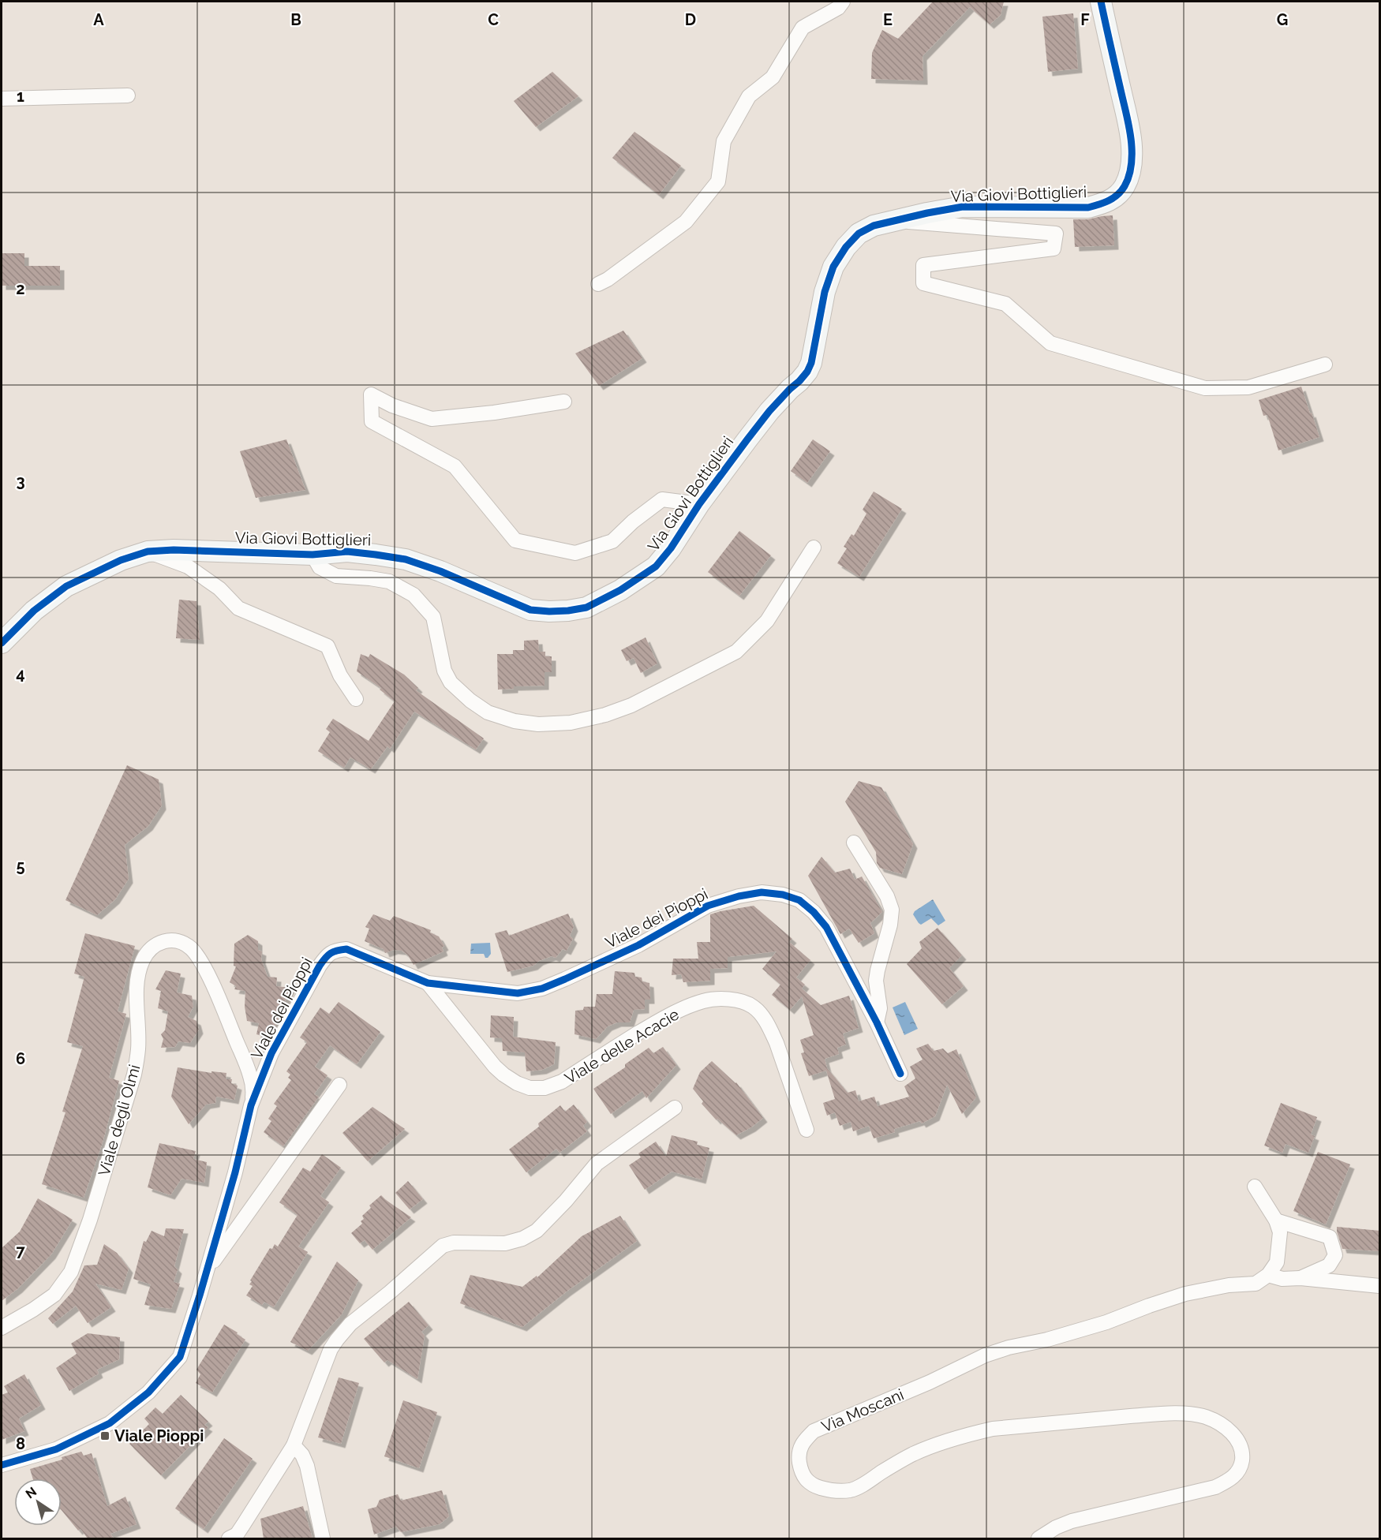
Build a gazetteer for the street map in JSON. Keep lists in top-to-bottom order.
{
  "streets": {
    "street": [
      "Via Giovi Bottiglieri",
      "Viale dei Pioppi",
      "Viale delle Acacie",
      "Viale degli Olmi",
      "Via Moscani"
    ]
  },
  "crossings": [
    ["Viale dei Pioppi", "Viale delle Acacie"],
    ["Viale dei Pioppi", "Viale degli Olmi"]
  ],
  "places": {
    "transit": ["Viale Pioppi"]
  },
  "north": "top left",
  "grid": {
    "columns": [
      "A",
      "B",
      "C",
      "D",
      "E",
      "F",
      "G"
    ],
    "rows": [
      "1",
      "2",
      "3",
      "4",
      "5",
      "6",
      "7",
      "8"
    ]
  }
}
